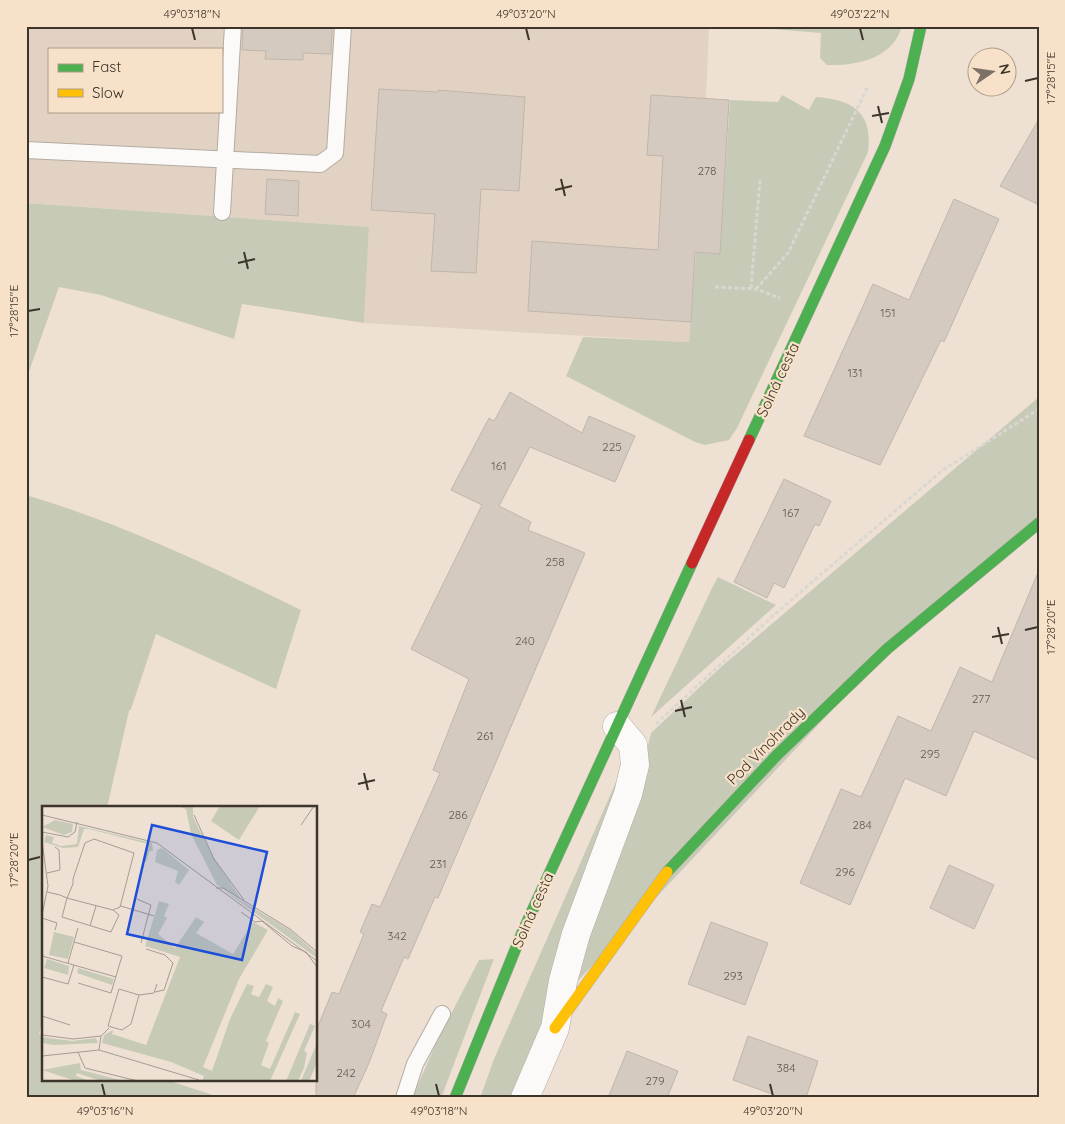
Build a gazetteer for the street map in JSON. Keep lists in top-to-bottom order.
{
  "streets": {
    "street": ["Solná cesta", "Pod Vinohrady"]
  },
  "crossings": [
    ["Solná cesta", "Pod Vinohrady"]
  ],
  "house_numbers": [
    "278",
    "151",
    "131",
    "225",
    "161",
    "167",
    "258",
    "240",
    "277",
    "261",
    "295",
    "286",
    "284",
    "231",
    "296",
    "342",
    "293",
    "304",
    "384",
    "242",
    "279"
  ],
  "legend": ["Fast", "Slow"],
  "north": "right",
  "coordinates": [
    "49°03'18\"N",
    "49°03'20\"N",
    "49°03'22\"N",
    "17°28'15\"E",
    "17°28'20\"E",
    "49°03'16\"N"
  ]
}
